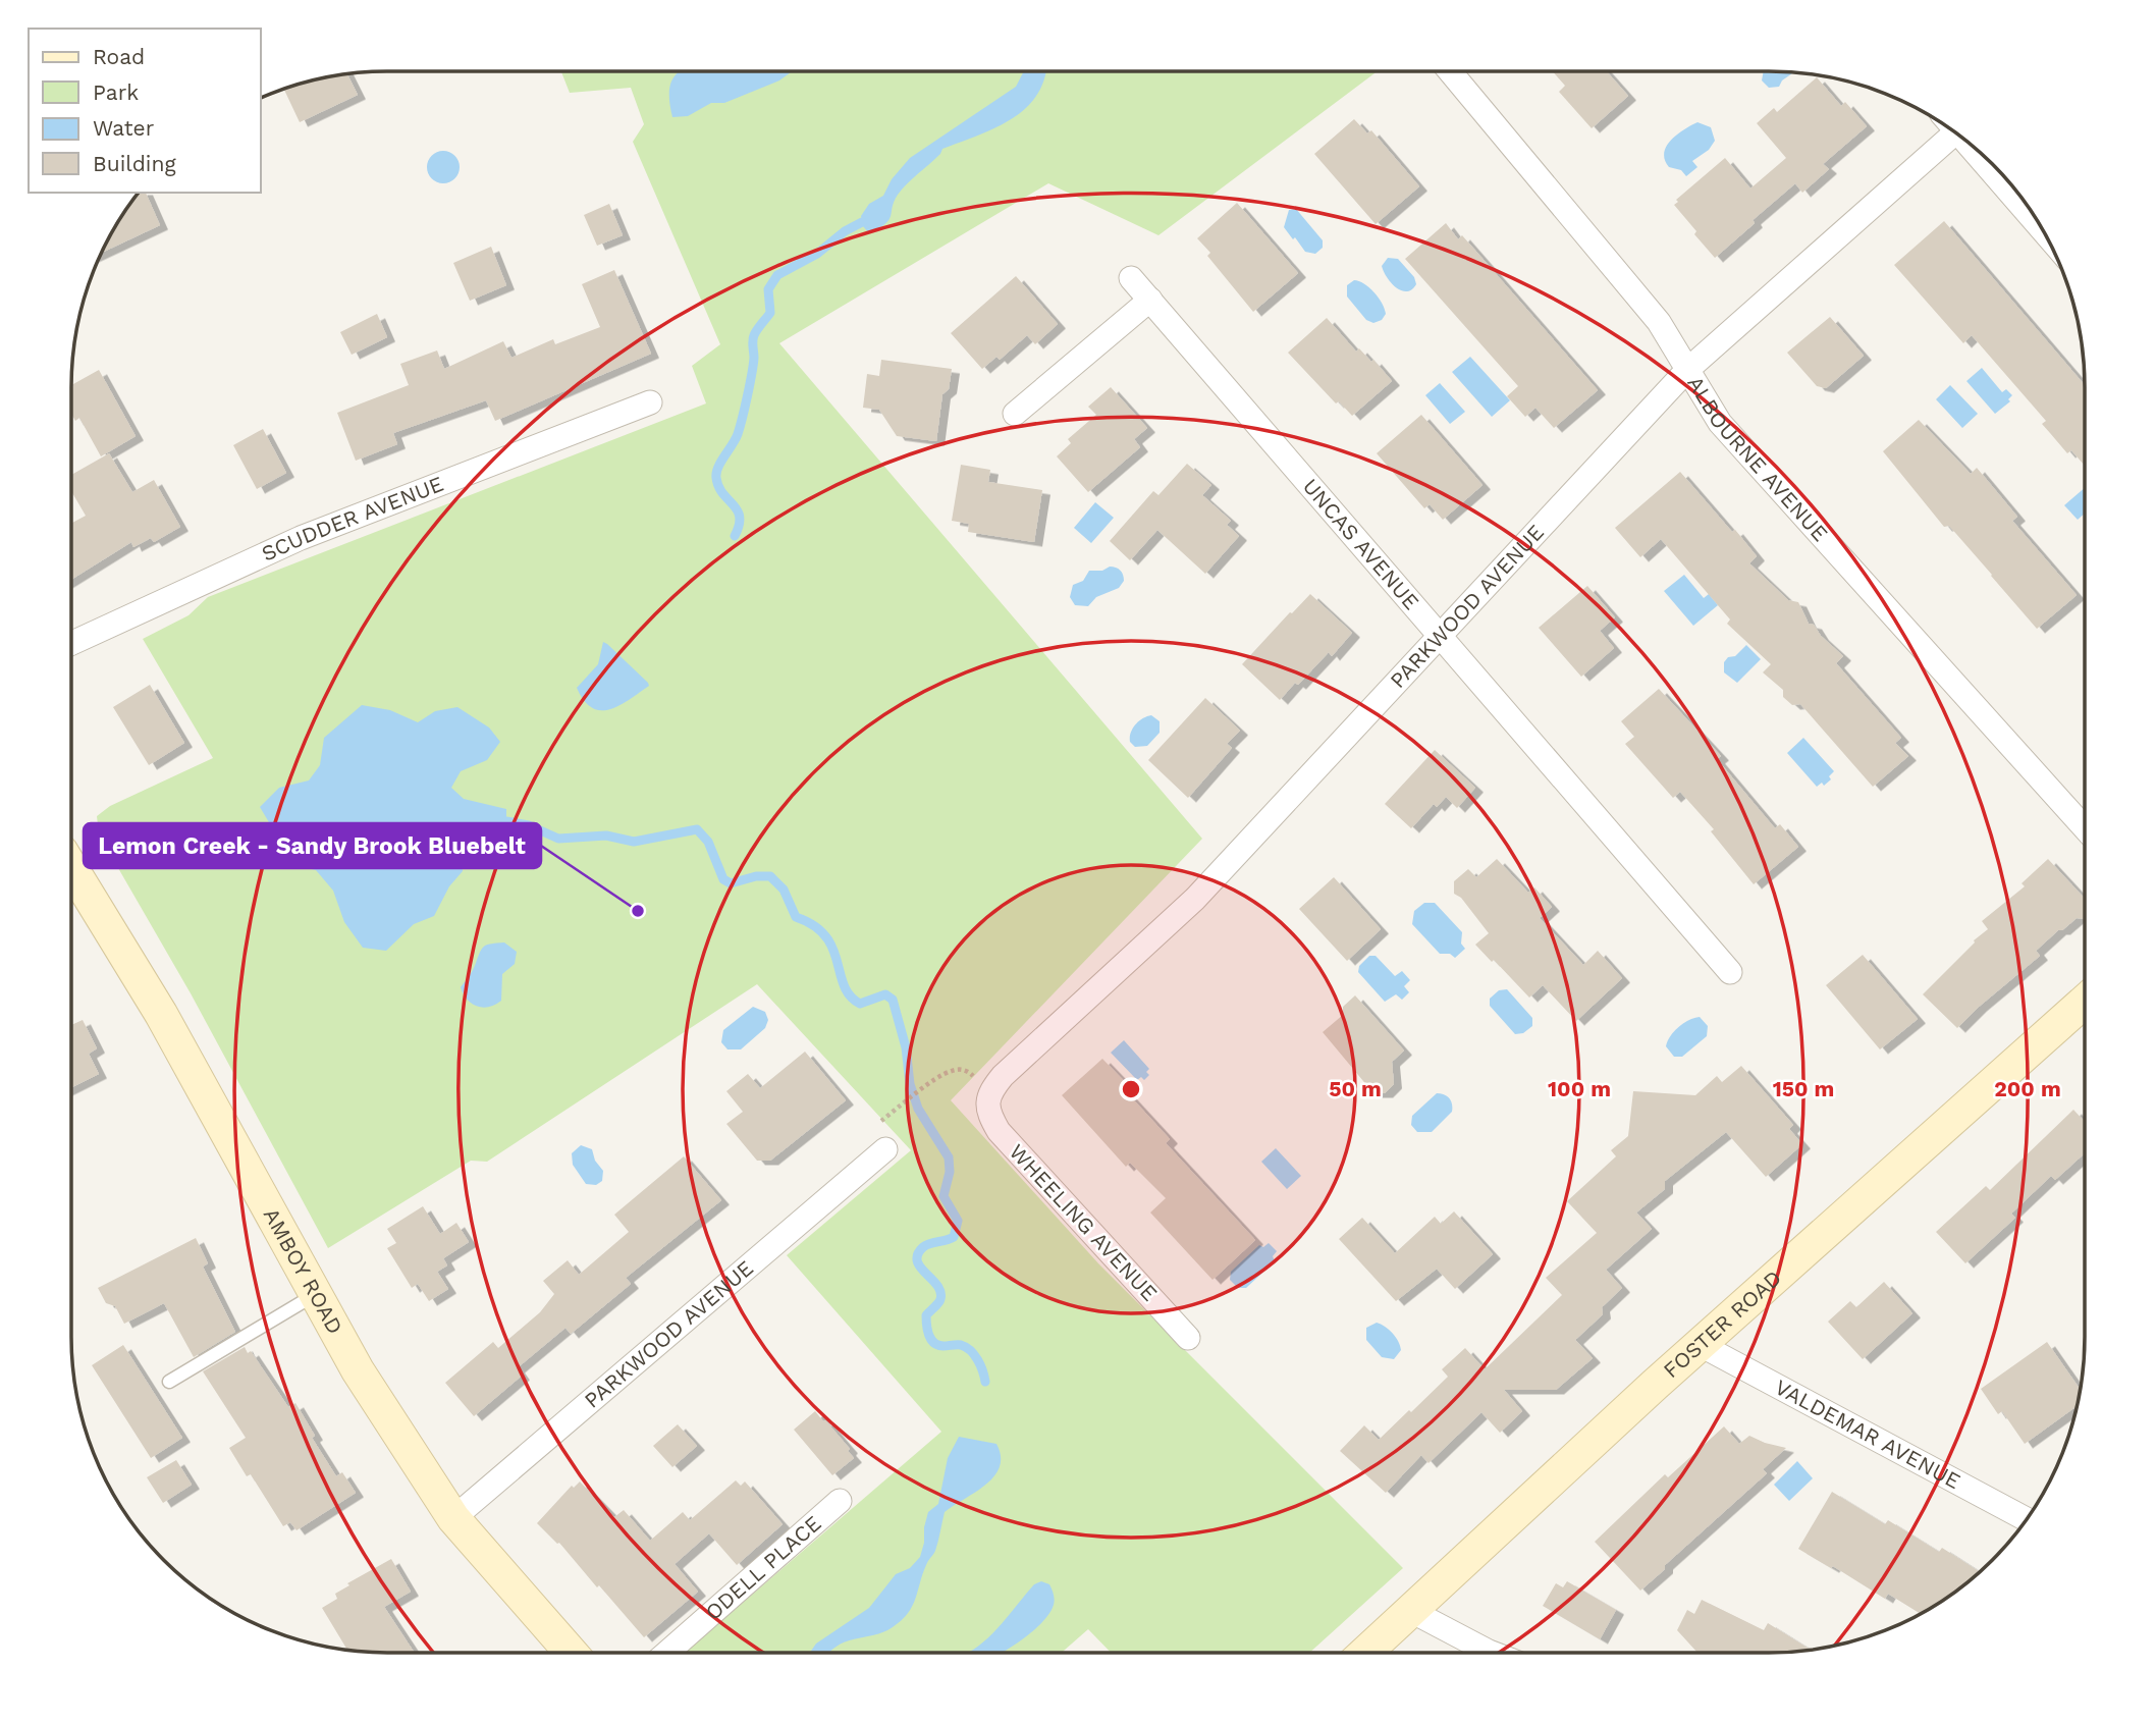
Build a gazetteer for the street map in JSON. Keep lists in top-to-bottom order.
{
  "streets": {
    "street": [
      "ALBOURNE AVENUE",
      "SCUDDER AVENUE",
      "UNCAS AVENUE",
      "PARKWOOD AVENUE",
      "WHEELING AVENUE",
      "AMBOY ROAD",
      "FOSTER ROAD",
      "VALDEMAR AVENUE",
      "ODELL PLACE"
    ]
  },
  "crossings": [
    ["ALBOURNE AVENUE", "PARKWOOD AVENUE"],
    ["UNCAS AVENUE", "PARKWOOD AVENUE"],
    ["PARKWOOD AVENUE", "WHEELING AVENUE"],
    ["PARKWOOD AVENUE", "AMBOY ROAD"],
    ["FOSTER ROAD", "VALDEMAR AVENUE"]
  ],
  "places": ["Lemon Creek - Sandy Brook Bluebelt"],
  "legend": [
    "Road",
    "Park",
    "Water",
    "Building"
  ],
  "rings": [
    "50 m",
    "100 m",
    "150 m",
    "200 m"
  ]
}
